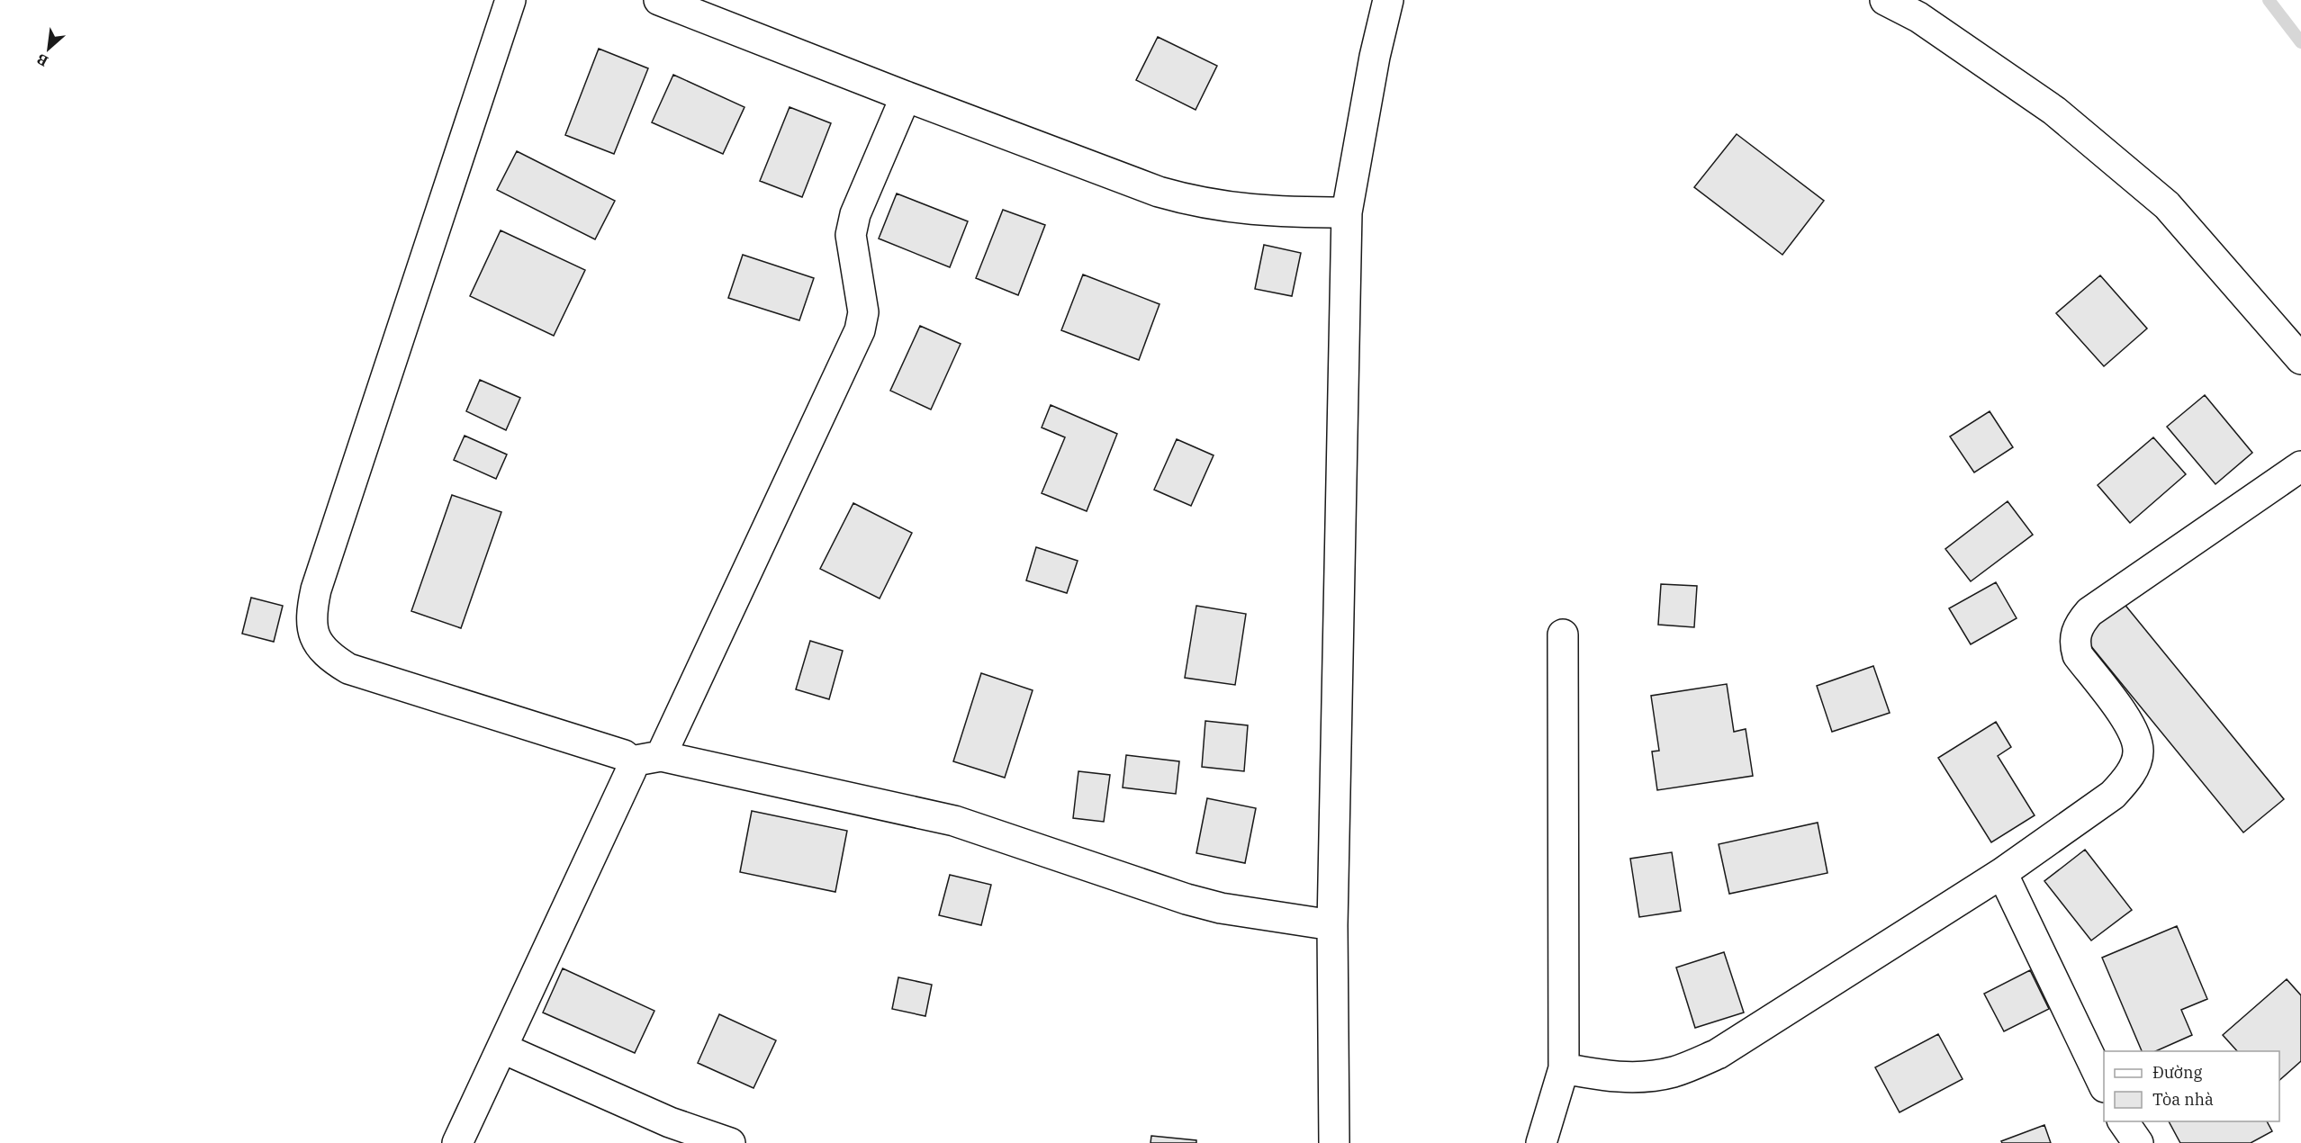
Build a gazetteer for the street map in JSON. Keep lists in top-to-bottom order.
{
  "legend": ["Đường", "Tòa nhà"],
  "north": "bottom left"
}
